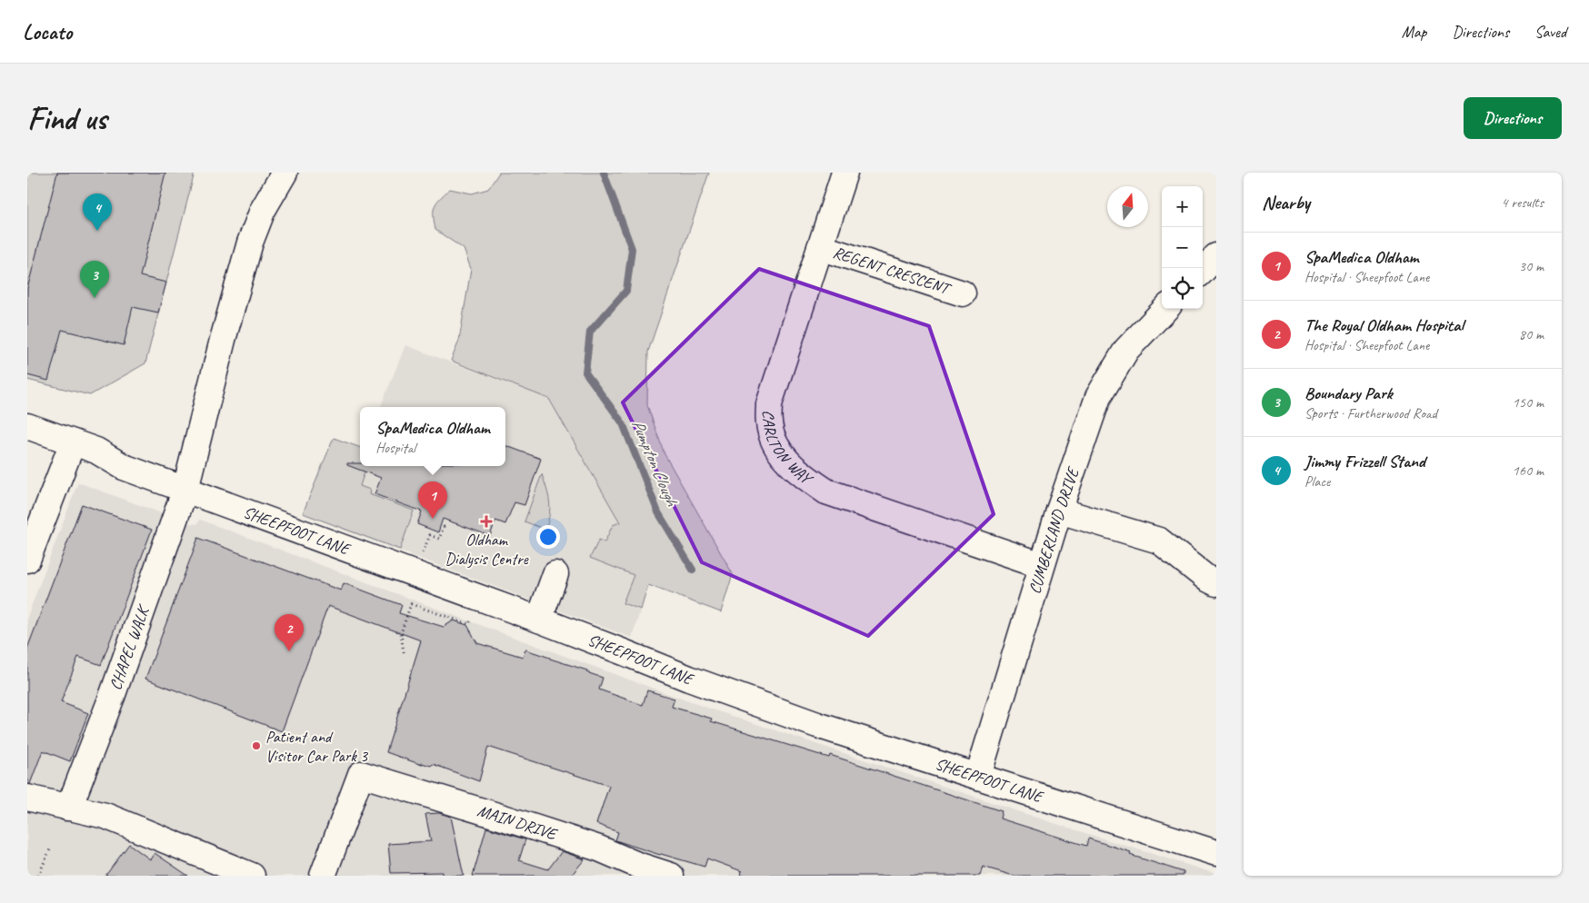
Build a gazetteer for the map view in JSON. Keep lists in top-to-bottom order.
{
  "streets": {
    "street": [
      "REGENT CRESCENT",
      "CARLTON WAY",
      "SHEEPFOOT LANE",
      "CUMBERLAND DRIVE",
      "CHAPEL WALK",
      "MAIN DRIVE"
    ]
  },
  "crossings": [
    ["REGENT CRESCENT", "CARLTON WAY"],
    ["CARLTON WAY", "CUMBERLAND DRIVE"],
    ["SHEEPFOOT LANE", "CUMBERLAND DRIVE"],
    ["SHEEPFOOT LANE", "CHAPEL WALK"]
  ],
  "water": ["Pumpton Clough"],
  "places": {
    "health": ["Oldham Dialysis Centre"],
    "other": ["Patient and Visitor Car Park 3"]
  },
  "north": "top",
  "page": {
    "header": "Locato",
    "nav": ["Map", "Directions", "Saved"],
    "buttons": "Directions",
    "title": "Find us",
    "heading": ["Nearby", "4 results"],
    "map_buttons": ["+", "−"],
    "pins": [
      "4",
      "3",
      "1",
      "2"
    ],
    "list": [
      {
        "mark": "1",
        "name": "SpaMedica Oldham",
        "note": "Hospital · Sheepfoot Lane",
        "value": "30 m"
      },
      {
        "mark": "2",
        "name": "The Royal Oldham Hospital",
        "note": "Hospital · Sheepfoot Lane",
        "value": "80 m"
      },
      {
        "mark": "3",
        "name": "Boundary Park",
        "note": "Sports · Furtherwood Road",
        "value": "150 m"
      },
      {
        "mark": "4",
        "name": "Jimmy Frizzell Stand",
        "note": "Place",
        "value": "160 m"
      }
    ],
    "popup": ["SpaMedica Oldham", "Hospital"]
  }
}
